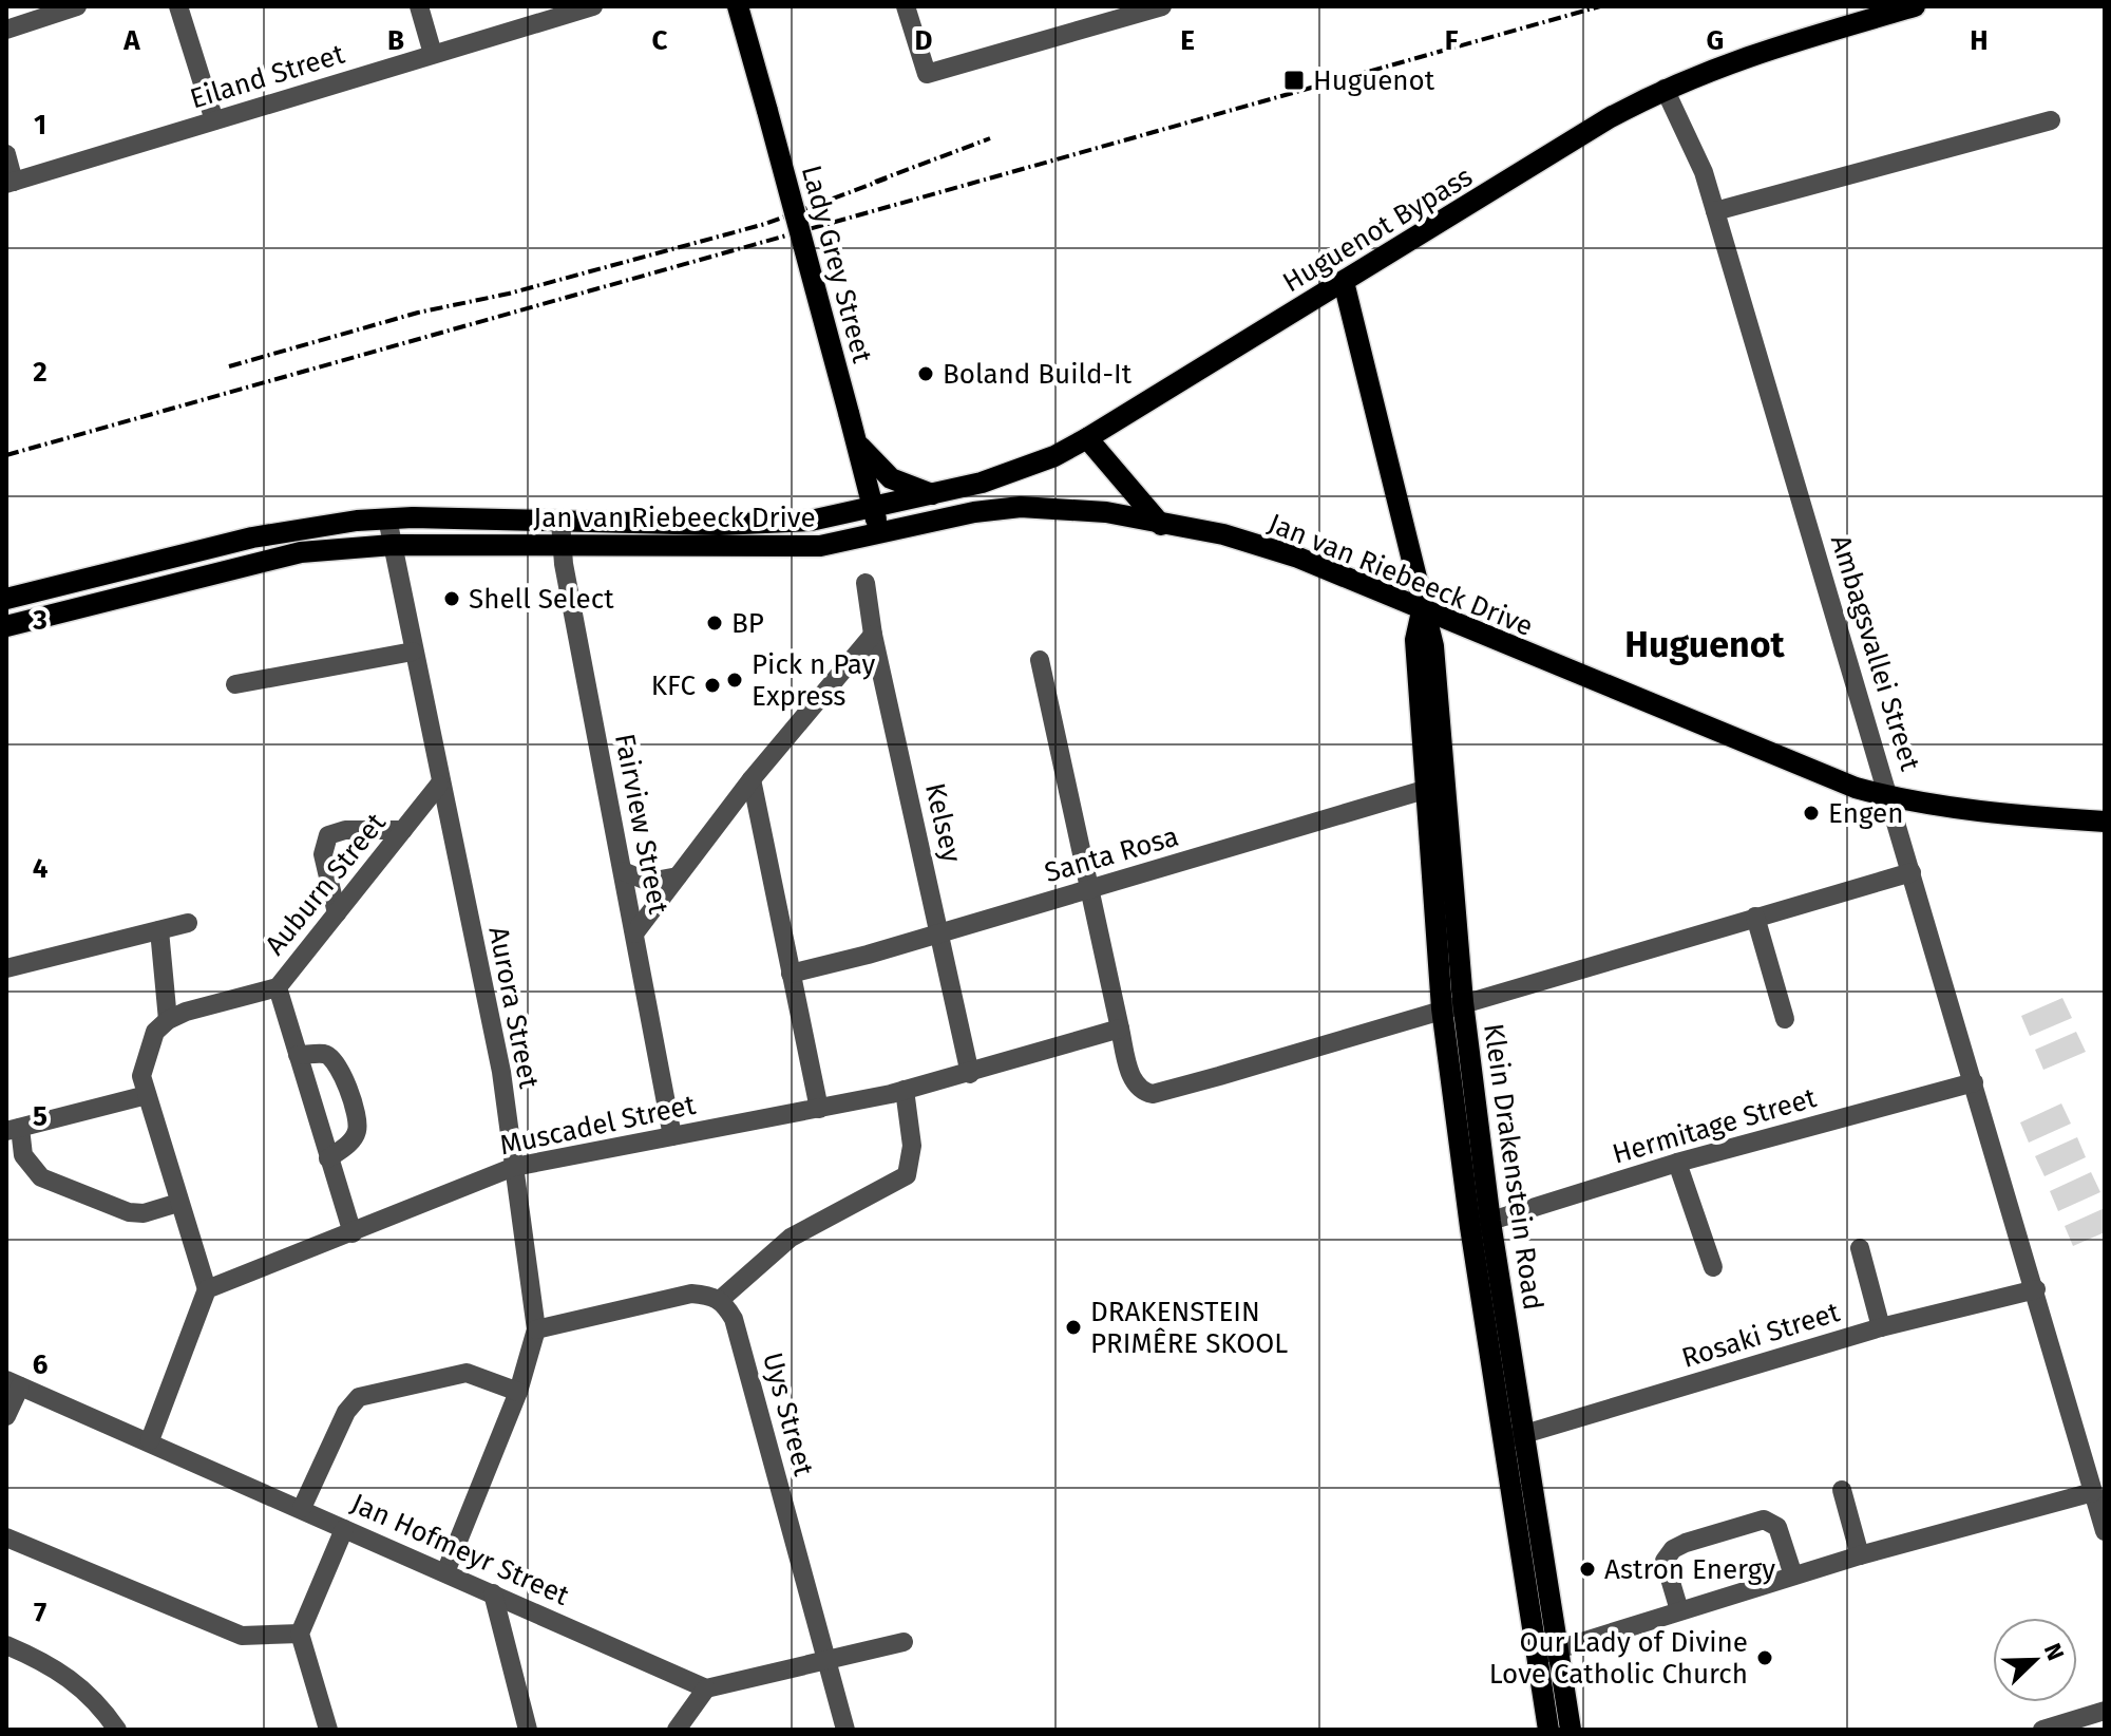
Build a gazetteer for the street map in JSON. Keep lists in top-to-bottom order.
{
  "streets": {
    "main road": [
      "Huguenot Bypass",
      "Lady Grey Street",
      "Jan van Riebeeck Drive",
      "Klein Drakenstein Road"
    ],
    "street": [
      "Eiland Street",
      "Ambagsvallei Street",
      "Kelsey",
      "Fairview Street",
      "Santa Rosa",
      "Auburn Street",
      "Aurora Street",
      "Muscadel Street",
      "Hermitage Street",
      "Rosaki Street",
      "Uys Street",
      "Jan Hofmeyr Street"
    ]
  },
  "crossings": [
    ["Huguenot Bypass", "Lady Grey Street"],
    ["Huguenot Bypass", "Jan van Riebeeck Drive"],
    ["Huguenot Bypass", "Ambagsvallei Street"],
    ["Huguenot Bypass", "Klein Drakenstein Road"],
    ["Lady Grey Street", "Jan van Riebeeck Drive"],
    ["Jan van Riebeeck Drive", "Ambagsvallei Street"],
    ["Jan van Riebeeck Drive", "Fairview Street"],
    ["Jan van Riebeeck Drive", "Aurora Street"],
    ["Jan van Riebeeck Drive", "Klein Drakenstein Road"],
    ["Ambagsvallei Street", "Hermitage Street"],
    ["Ambagsvallei Street", "Rosaki Street"],
    ["Kelsey", "Santa Rosa"],
    ["Kelsey", "Muscadel Street"],
    ["Fairview Street", "Muscadel Street"],
    ["Santa Rosa", "Klein Drakenstein Road"],
    ["Auburn Street", "Aurora Street"],
    ["Aurora Street", "Muscadel Street"],
    ["Aurora Street", "Jan Hofmeyr Street"],
    ["Hermitage Street", "Klein Drakenstein Road"],
    ["Klein Drakenstein Road", "Rosaki Street"]
  ],
  "districts": ["Huguenot"],
  "places": {
    "transit": ["Huguenot"],
    "other": [
      "Boland Build-It",
      "Shell Select",
      "BP",
      "Pick n Pay Express",
      "KFC",
      "Engen",
      "DRAKENSTEIN PRIMÊRE SKOOL",
      "Astron Energy",
      "Our Lady of Divine Love Catholic Church"
    ]
  },
  "north": "top right",
  "grid": {
    "columns": [
      "A",
      "B",
      "C",
      "D",
      "E",
      "F",
      "G",
      "H"
    ],
    "rows": [
      "1",
      "2",
      "3",
      "4",
      "5",
      "6",
      "7"
    ]
  }
}
